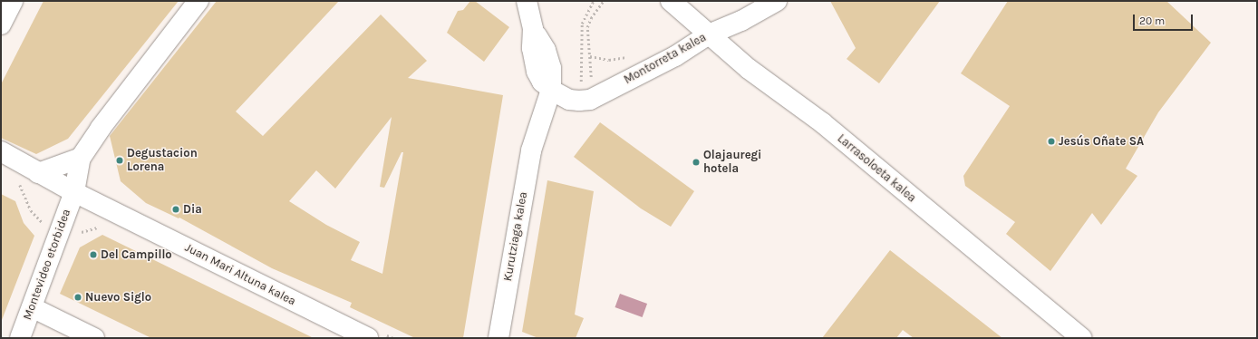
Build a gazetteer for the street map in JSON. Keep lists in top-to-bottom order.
{
  "streets": {
    "street": [
      "Montorreta kalea",
      "Larrasoloeta kalea",
      "Kurutziaga kalea",
      "Montevideo etorbidea",
      "Juan Mari Altuna kalea"
    ]
  },
  "crossings": [
    ["Montorreta kalea", "Larrasoloeta kalea"],
    ["Montorreta kalea", "Kurutziaga kalea"],
    ["Montevideo etorbidea", "Juan Mari Altuna kalea"]
  ],
  "places": [
    "Jesús Oñate SA",
    "Degustacion Lorena",
    "Olajauregi hotela",
    "Dia",
    "Del Campillo",
    "Nuevo Siglo"
  ],
  "scale_bar": "20 m"
}
